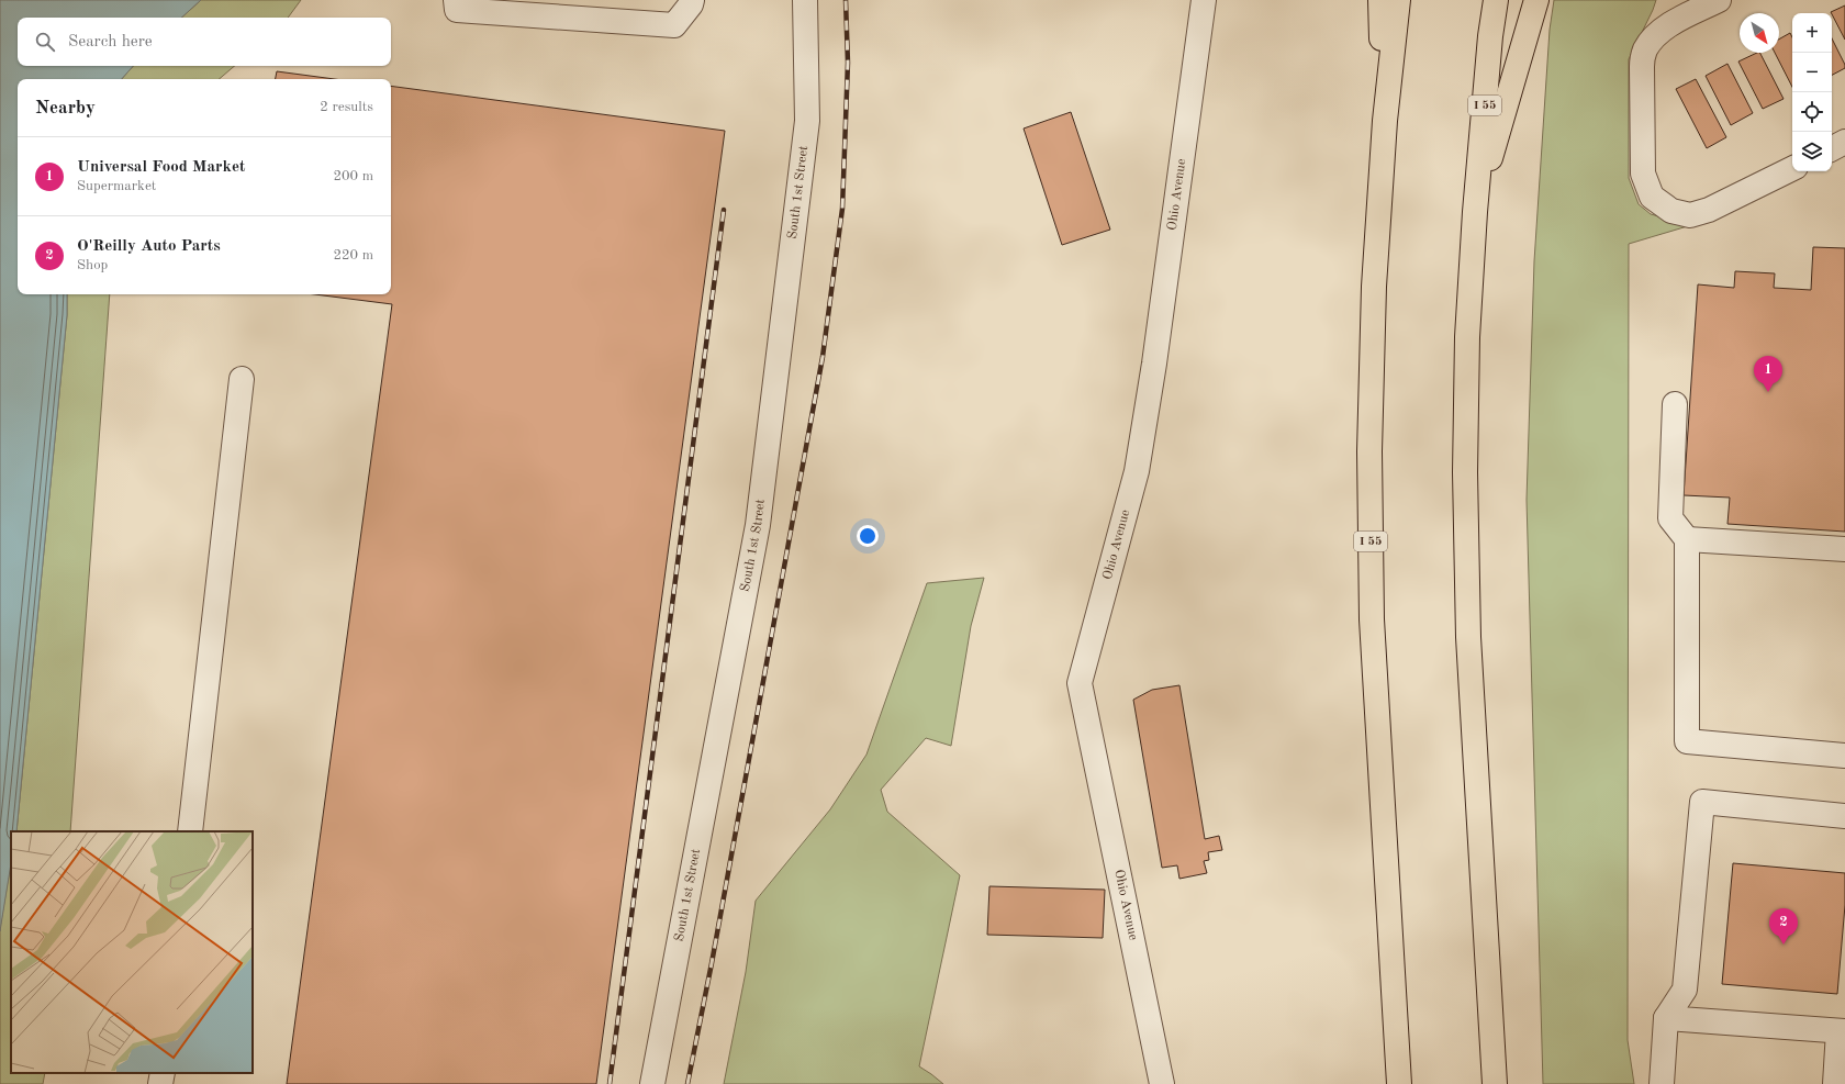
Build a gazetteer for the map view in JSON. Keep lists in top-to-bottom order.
{
  "streets": {
    "highway": ["I 55"],
    "street": ["South 1st Street", "Ohio Avenue"]
  },
  "north": "bottom right",
  "page": {
    "map_buttons": ["+", "−"],
    "search": "Search here",
    "heading": ["Nearby", "2 results"],
    "list": [
      {
        "mark": "1",
        "name": "Universal Food Market",
        "note": "Supermarket",
        "value": "200 m"
      },
      {
        "mark": "2",
        "name": "O'Reilly Auto Parts",
        "note": "Shop",
        "value": "220 m"
      }
    ],
    "pins": ["1", "2"]
  }
}
